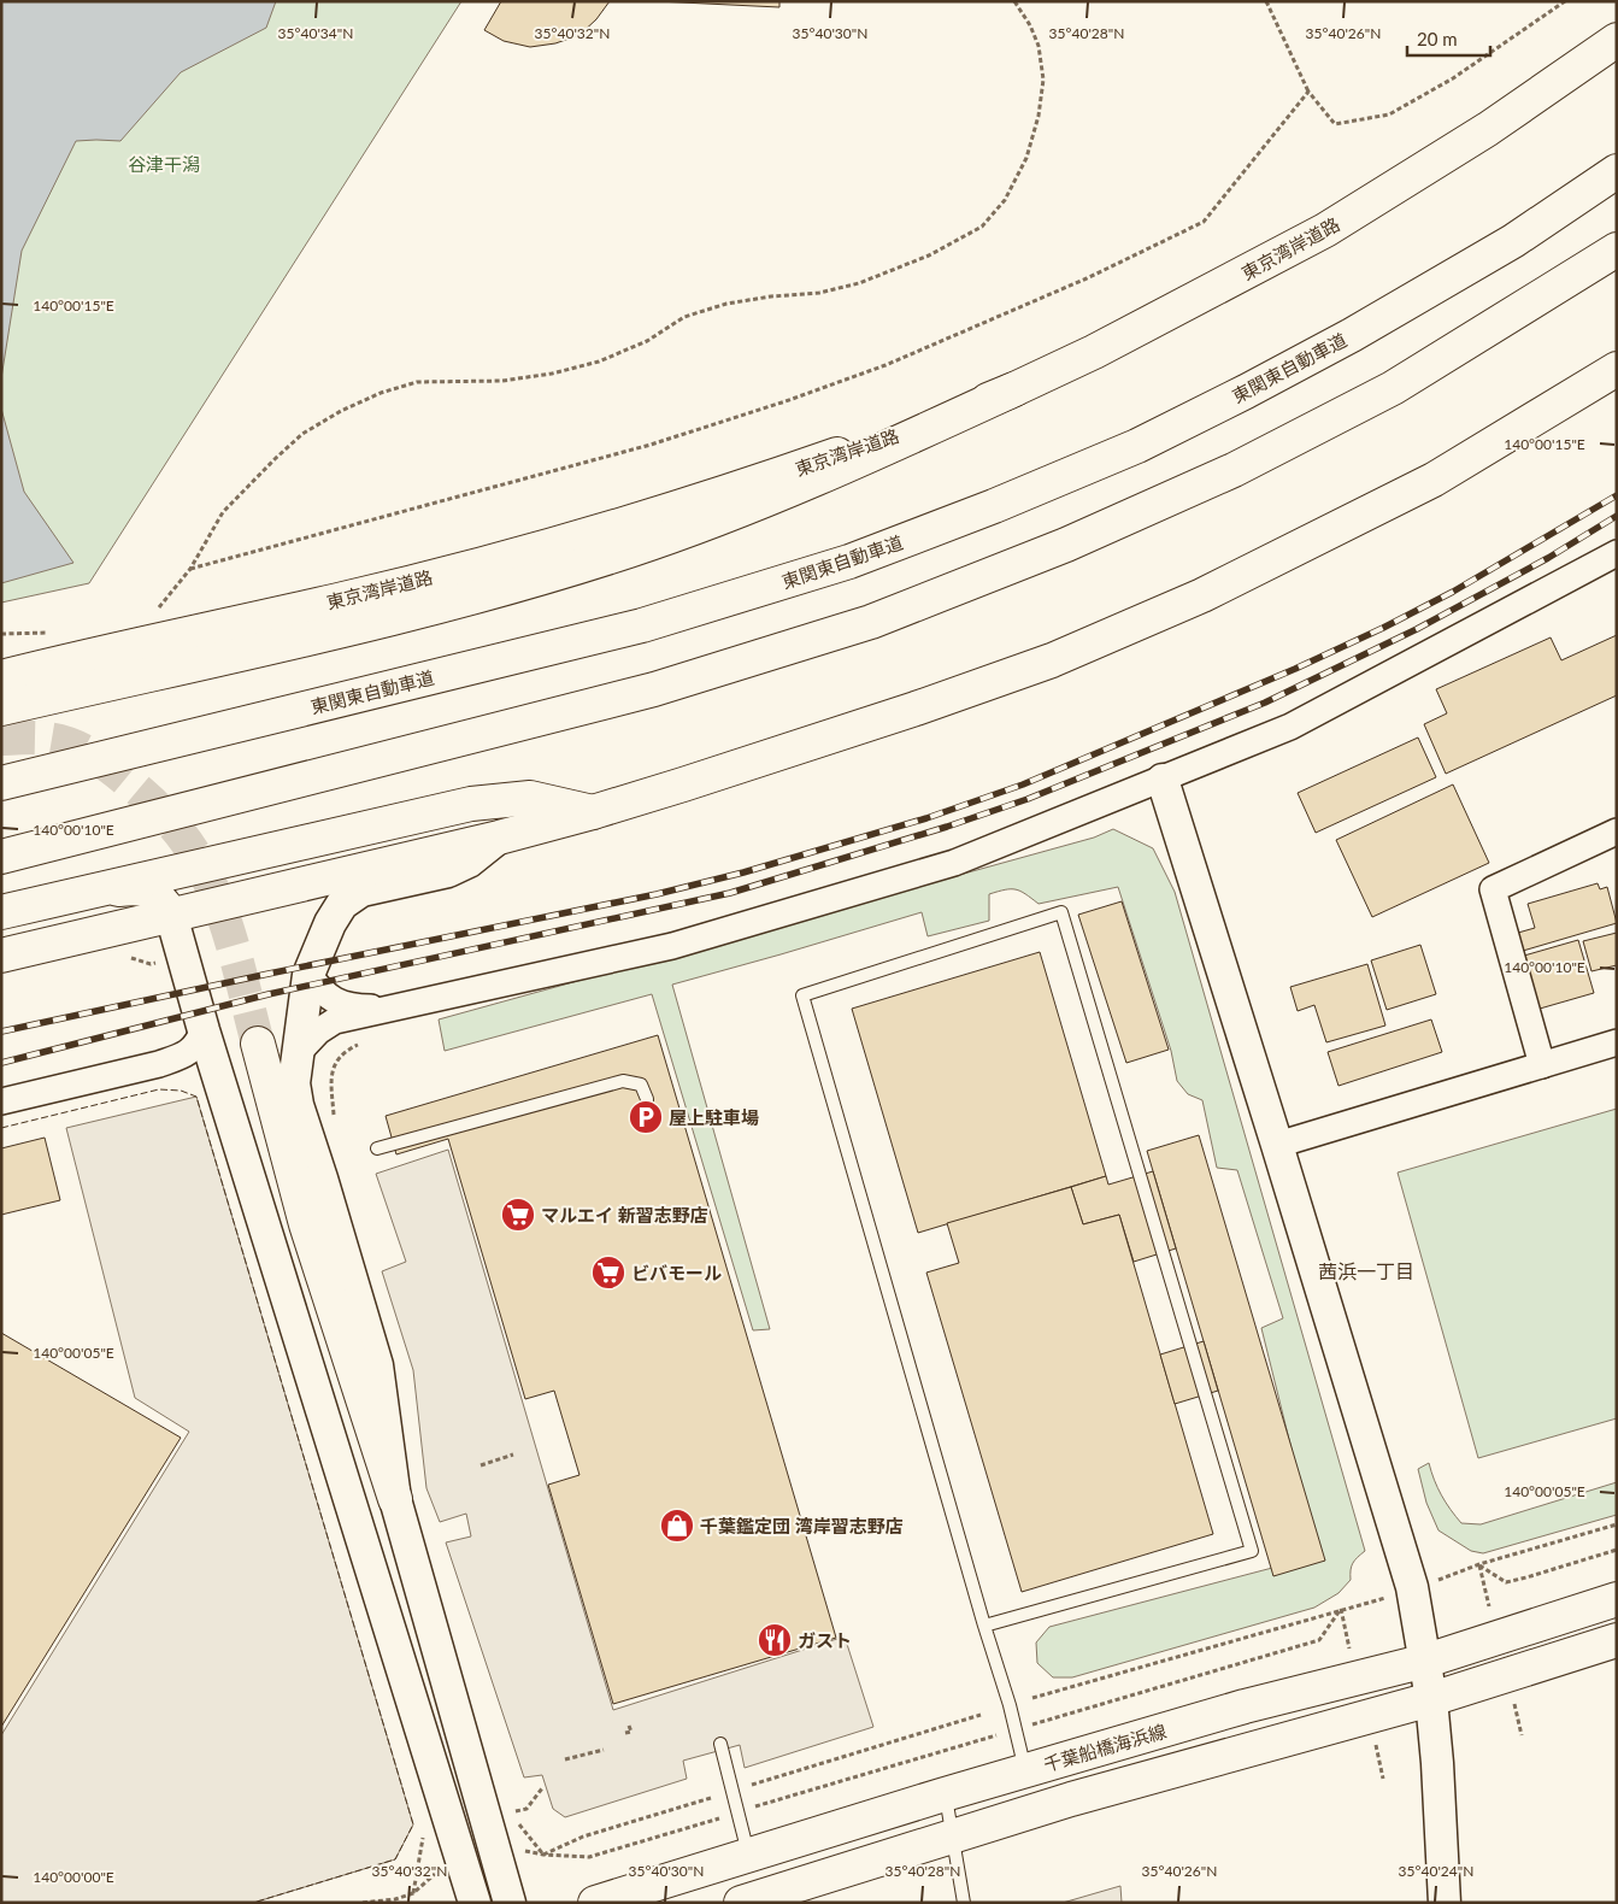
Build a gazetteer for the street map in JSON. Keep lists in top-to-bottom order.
{
  "streets": {
    "main road": ["東京湾岸道路", "東関東自動車道", "千葉船橋海浜線"]
  },
  "districts": ["茜浜一丁目"],
  "parks": ["谷津干潟"],
  "places": {
    "parking": ["屋上駐車場"],
    "supermarket": ["マルエイ 新習志野店", "ビバモール"],
    "shop": ["千葉鑑定団 湾岸習志野店"],
    "restaurant": ["ガスト"]
  },
  "scale_bar": "20 m",
  "coordinates": [
    "35°40'34\"N",
    "35°40'32\"N",
    "35°40'30\"N",
    "35°40'28\"N",
    "35°40'26\"N",
    "140°00'15\"E",
    "140°00'10\"E",
    "140°00'05\"E",
    "35°40'24\"N",
    "140°00'00\"E"
  ]
}
